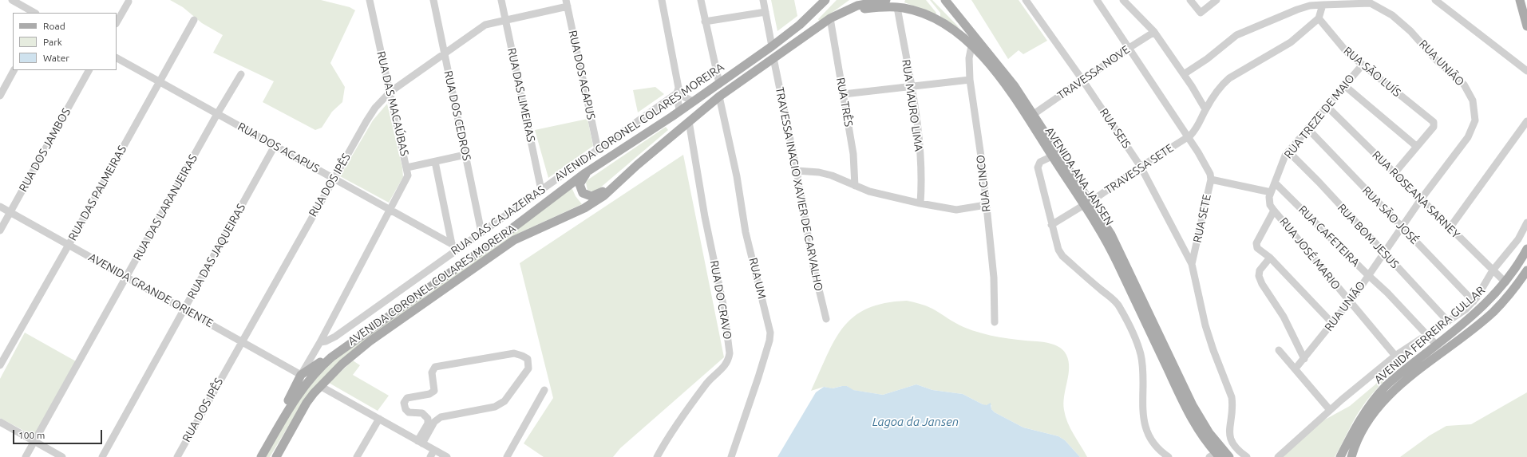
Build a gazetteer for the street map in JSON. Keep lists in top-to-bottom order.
{
  "streets": {
    "main road": ["AVENIDA CORONEL COLARES MOREIRA", "AVENIDA ANA JANSEN", "AVENIDA FERREIRA GULLAR"],
    "street": [
      "RUA UNIÃO",
      "RUA SÃO LUÍS",
      "TRAVESSA NOVE",
      "RUA DOS ACAPUS",
      "RUA DAS LIMEIRAS",
      "RUA TRÊS",
      "RUA DAS MACAÚBAS",
      "RUA MAURO LIMA",
      "RUA DOS CEDROS",
      "RUA TREZE DE MAIO",
      "RUA SEIS",
      "RUA DOS JAMBOS",
      "TRAVESSA SETE",
      "RUA CINCO",
      "RUA DOS IPÊS",
      "TRAVESSA INACIO XAVIER DE CARVALHO",
      "RUA DAS PALMEIRAS",
      "RUA ROSEANA SARNEY",
      "RUA DAS LARANJEIRAS",
      "RUA SÃO JOSÉ",
      "RUA SETE",
      "RUA DAS CAJAZEIRAS",
      "RUA CAFETEIRA",
      "RUA BOM JESUS",
      "RUA DAS JAQUEIRAS",
      "RUA JOSÉ MARIO",
      "RUA UM",
      "AVENIDA GRANDE ORIENTE",
      "RUA DO CRAVO"
    ]
  },
  "crossings": [
    ["RUA UNIÃO", "RUA ROSEANA SARNEY"],
    ["RUA UNIÃO", "RUA SÃO JOSÉ"],
    ["RUA UNIÃO", "RUA CAFETEIRA"],
    ["RUA UNIÃO", "RUA BOM JESUS"],
    ["RUA UNIÃO", "RUA JOSÉ MARIO"],
    ["RUA SÃO LUÍS", "RUA TREZE DE MAIO"],
    ["TRAVESSA NOVE", "RUA SEIS"],
    ["TRAVESSA NOVE", "AVENIDA ANA JANSEN"],
    ["TRAVESSA NOVE", "RUA SETE"],
    ["RUA DOS ACAPUS", "RUA DOS IPÊS"],
    ["RUA DOS ACAPUS", "RUA DAS PALMEIRAS"],
    ["RUA DOS ACAPUS", "RUA DAS LARANJEIRAS"],
    ["RUA DOS ACAPUS", "RUA DAS CAJAZEIRAS"],
    ["RUA DOS ACAPUS", "RUA DAS JAQUEIRAS"],
    ["RUA DAS LIMEIRAS", "RUA DOS IPÊS"],
    ["RUA DAS LIMEIRAS", "RUA DAS CAJAZEIRAS"],
    ["RUA TRÊS", "AVENIDA CORONEL COLARES MOREIRA"],
    ["RUA TRÊS", "AVENIDA ANA JANSEN"],
    ["RUA DAS MACAÚBAS", "RUA DOS CEDROS"],
    ["RUA DAS MACAÚBAS", "RUA DOS IPÊS"],
    ["RUA MAURO LIMA", "AVENIDA ANA JANSEN"],
    ["RUA DOS CEDROS", "RUA DOS IPÊS"],
    ["RUA DOS CEDROS", "RUA DAS CAJAZEIRAS"],
    ["RUA TREZE DE MAIO", "RUA ROSEANA SARNEY"],
    ["RUA TREZE DE MAIO", "RUA SÃO JOSÉ"],
    ["RUA TREZE DE MAIO", "RUA CAFETEIRA"],
    ["RUA TREZE DE MAIO", "RUA BOM JESUS"],
    ["RUA TREZE DE MAIO", "RUA JOSÉ MARIO"],
    ["AVENIDA CORONEL COLARES MOREIRA", "AVENIDA ANA JANSEN"],
    ["AVENIDA CORONEL COLARES MOREIRA", "TRAVESSA INACIO XAVIER DE CARVALHO"],
    ["AVENIDA CORONEL COLARES MOREIRA", "RUA UM"],
    ["AVENIDA CORONEL COLARES MOREIRA", "RUA DO CRAVO"],
    ["RUA SEIS", "TRAVESSA SETE"],
    ["RUA SEIS", "RUA SETE"],
    ["RUA DOS JAMBOS", "AVENIDA GRANDE ORIENTE"],
    ["TRAVESSA SETE", "AVENIDA ANA JANSEN"],
    ["TRAVESSA SETE", "RUA SETE"],
    ["AVENIDA ANA JANSEN", "RUA CINCO"],
    ["RUA DOS IPÊS", "AVENIDA GRANDE ORIENTE"],
    ["RUA DAS PALMEIRAS", "AVENIDA GRANDE ORIENTE"],
    ["RUA ROSEANA SARNEY", "AVENIDA FERREIRA GULLAR"],
    ["RUA DAS LARANJEIRAS", "AVENIDA GRANDE ORIENTE"],
    ["RUA CAFETEIRA", "AVENIDA FERREIRA GULLAR"],
    ["RUA DAS JAQUEIRAS", "AVENIDA GRANDE ORIENTE"]
  ],
  "water": ["Lagoa da Jansen"],
  "legend": ["Road", "Park", "Water"],
  "scale_bar": "100 m"
}
